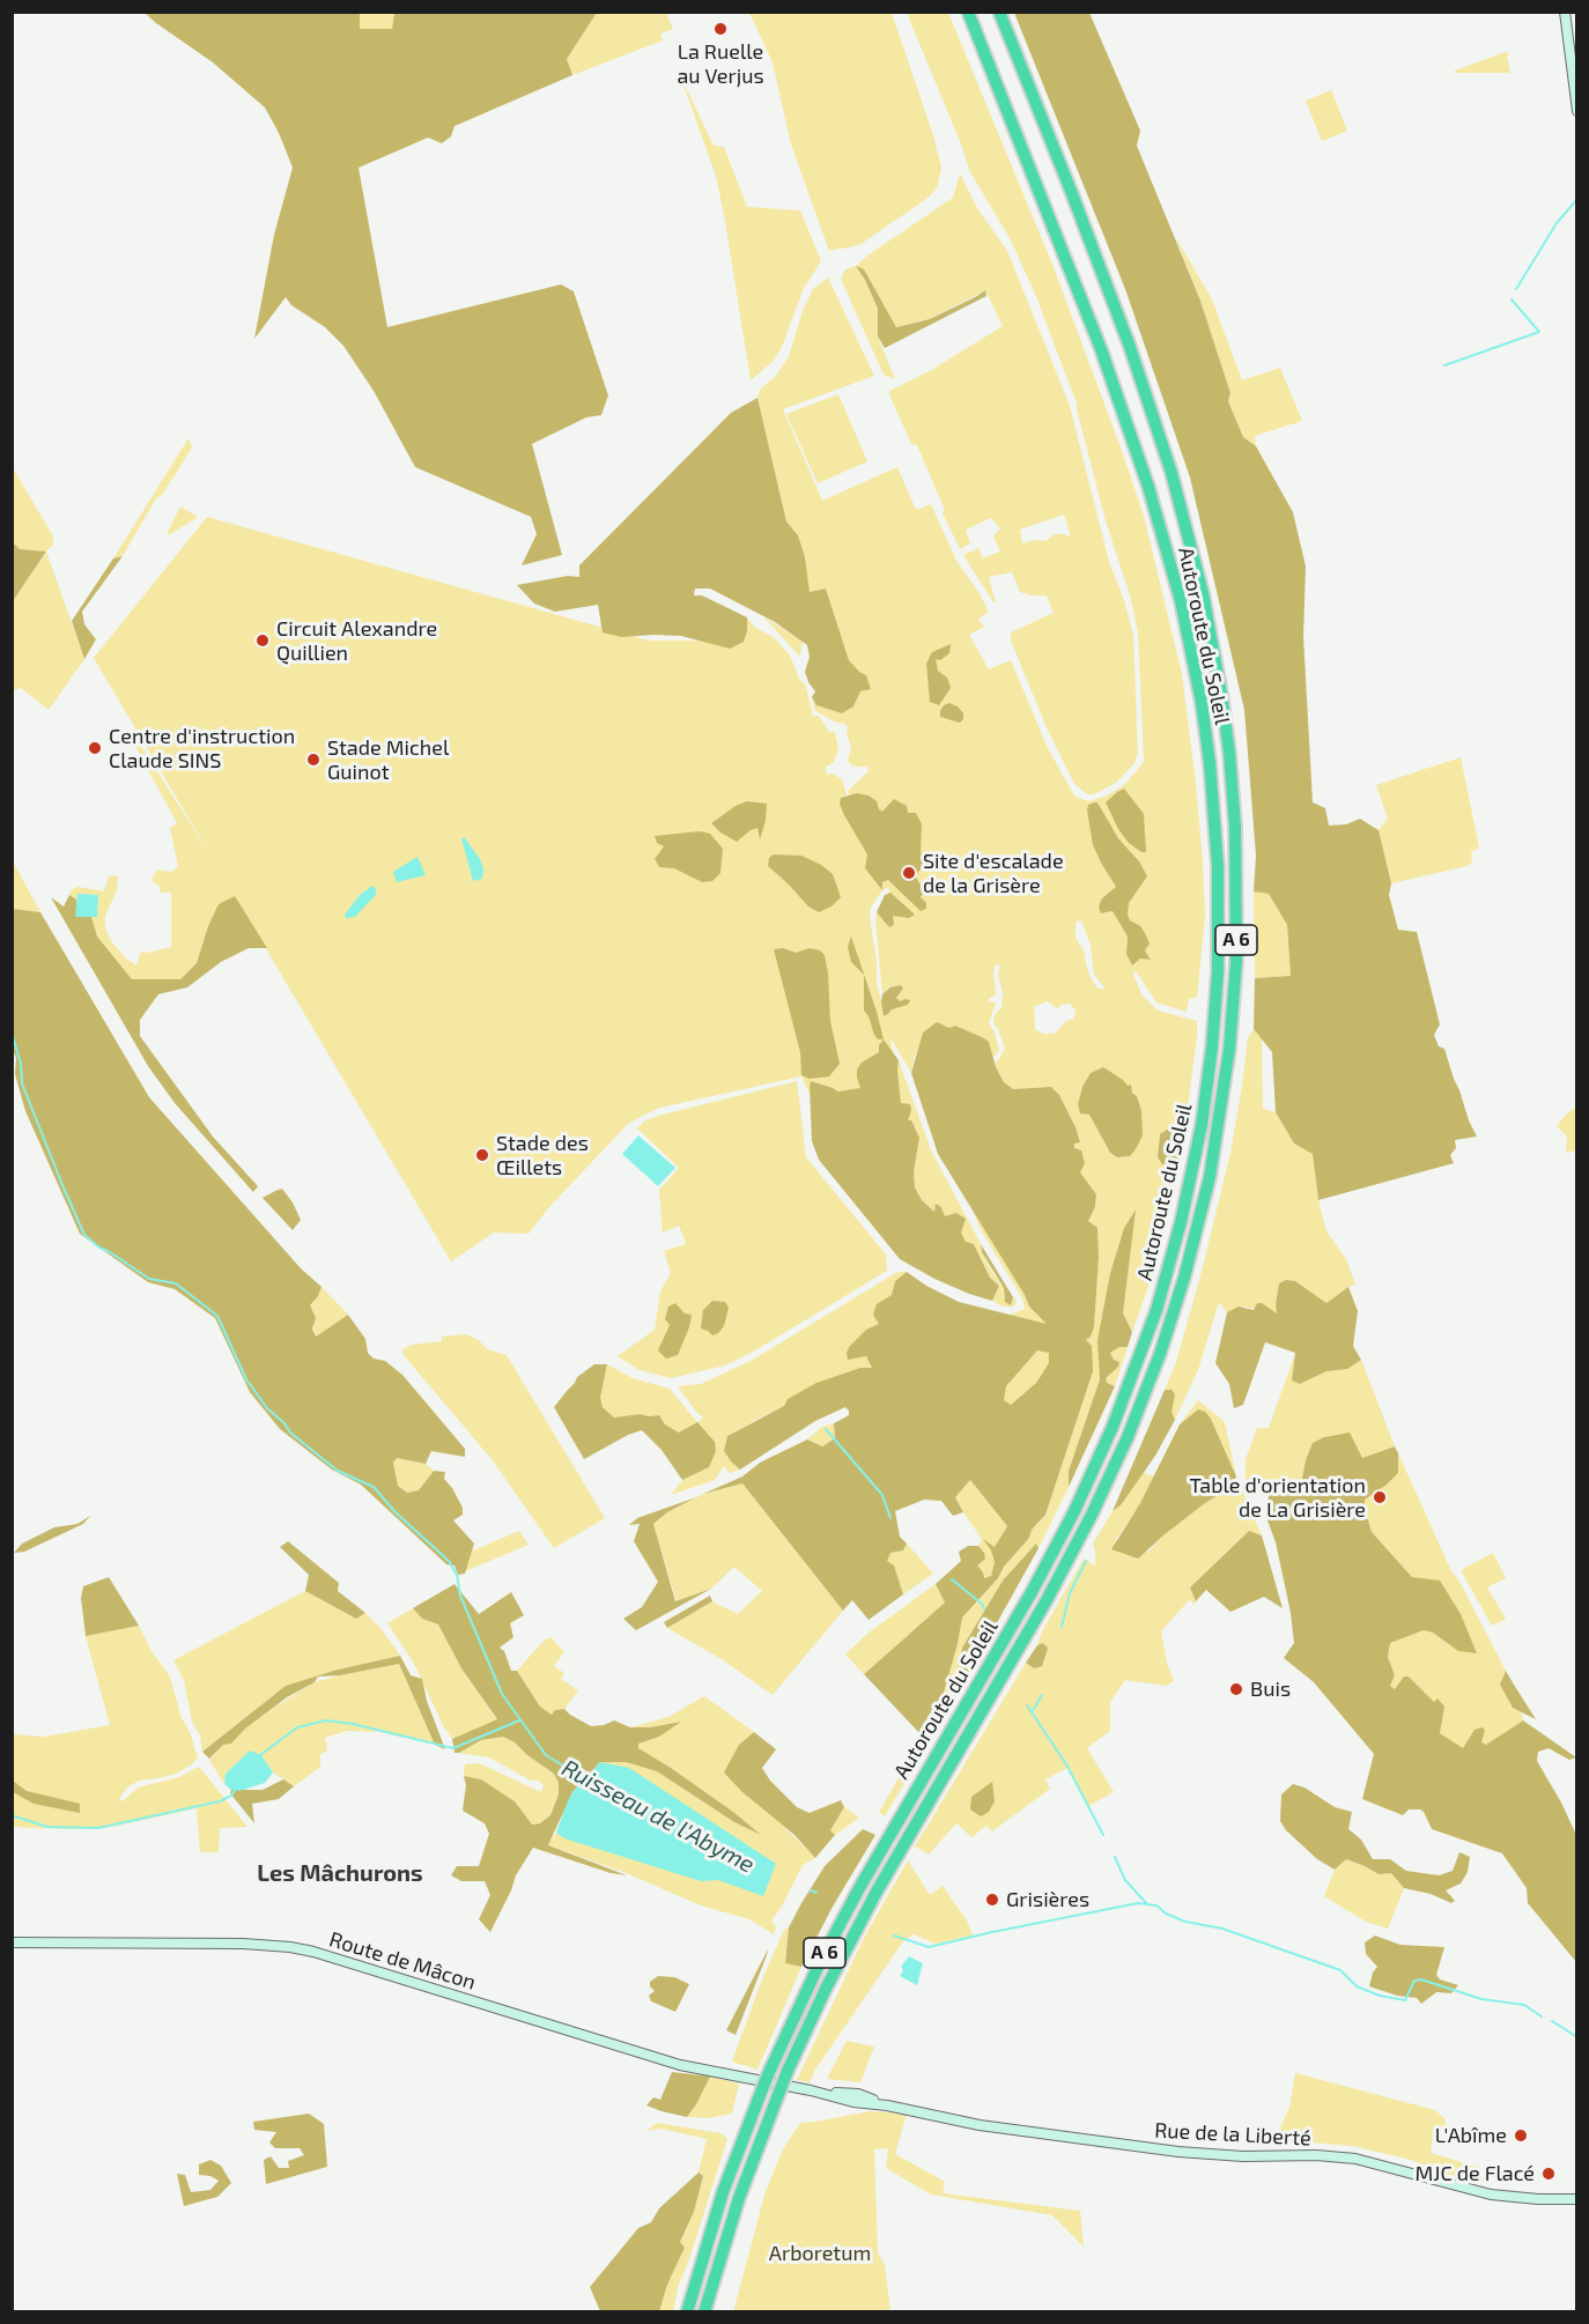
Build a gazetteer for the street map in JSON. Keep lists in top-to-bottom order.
{
  "streets": {
    "highway": ["Autoroute du Soleil", "A 6"],
    "street": ["Route de Mâcon", "Rue de la Liberté"]
  },
  "crossings": [
    ["Autoroute du Soleil", "Route de Mâcon"],
    ["Autoroute du Soleil", "Rue de la Liberté"],
    ["Route de Mâcon", "Rue de la Liberté"]
  ],
  "districts": ["Les Mâchurons"],
  "water": ["Ruisseau de l'Abyme"],
  "parks": ["Arboretum"],
  "places": [
    "La Ruelle au Verjus",
    "Circuit Alexandre Quillien",
    "Centre d'instruction Claude SINS",
    "Stade Michel Guinot",
    "Site d'escalade de la Grisère",
    "Stade des Œillets",
    "Table d'orientation de La Grisière",
    "Buis",
    "Grisières",
    "L'Abîme",
    "MJC de Flacé"
  ]
}
